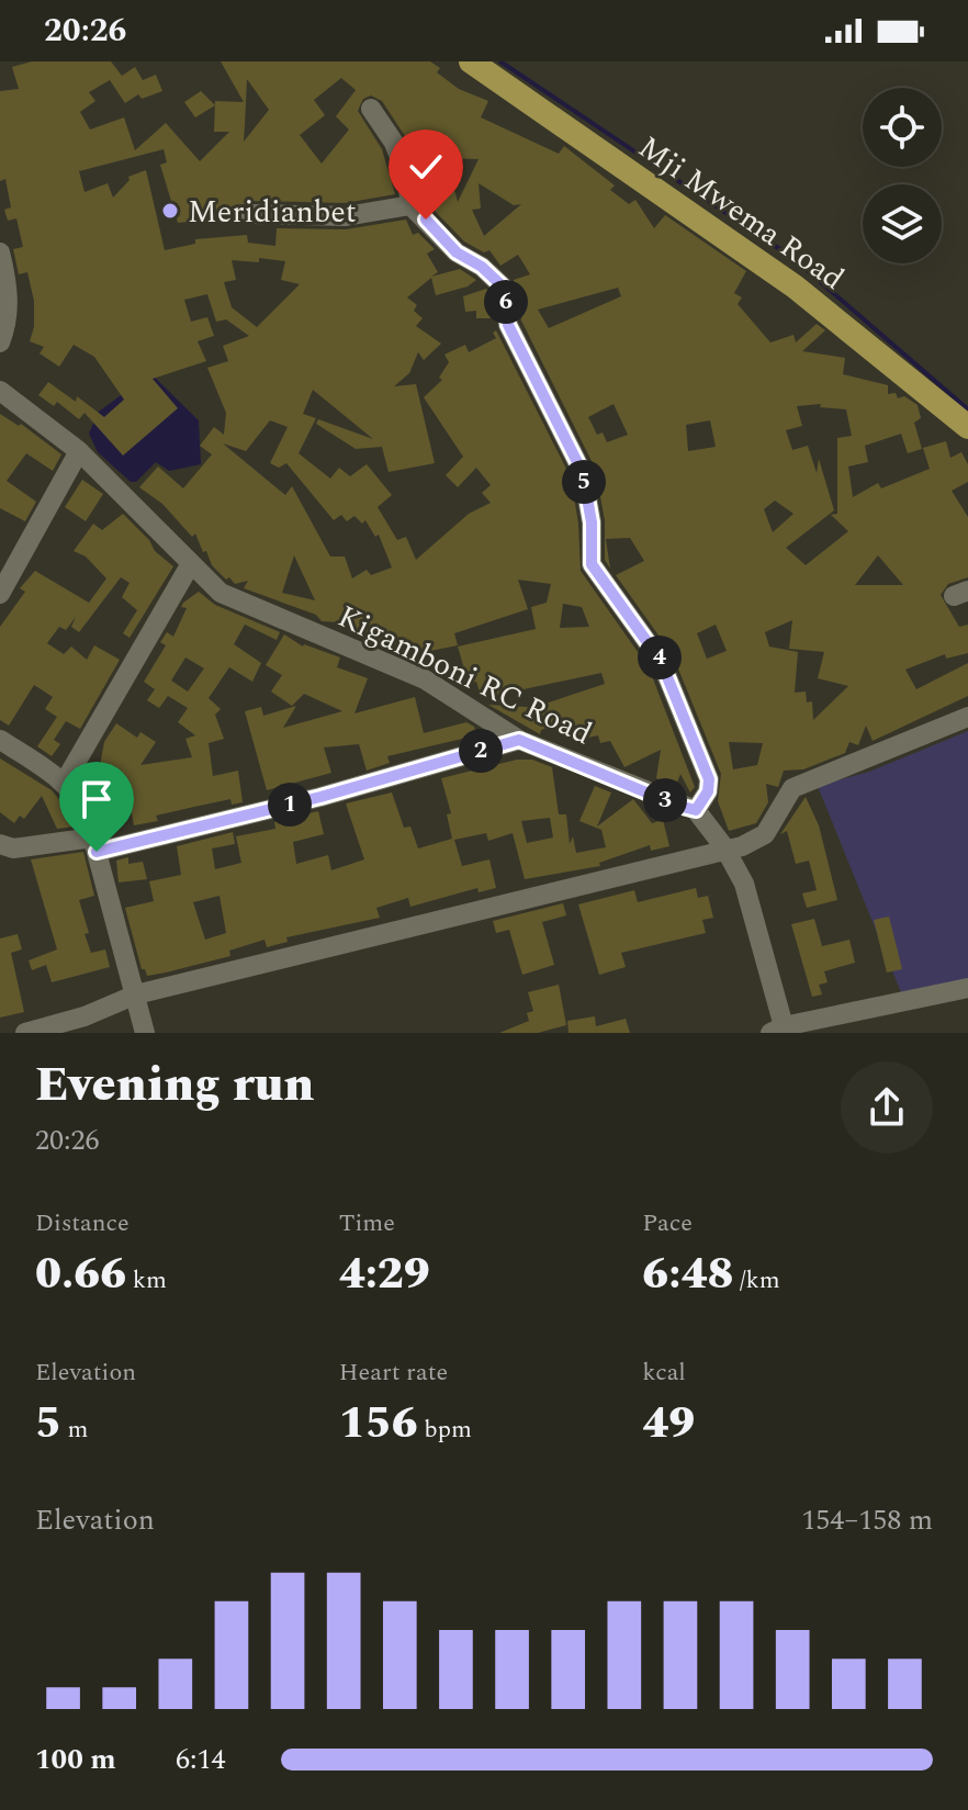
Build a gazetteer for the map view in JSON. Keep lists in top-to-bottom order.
{
  "streets": {
    "main road": ["Mji Mwema Road"],
    "street": ["Kigamboni RC Road"]
  },
  "places": ["Meridianbet"],
  "page": {
    "status": "20:26",
    "pins": [
      "6",
      "5",
      "4",
      "2",
      "3",
      "1"
    ],
    "heading": ["Evening run", "20:26"],
    "stats": [
      ["Distance", "0.66 km"],
      ["Time", "4:29"],
      ["Pace", "6:48 /km"],
      ["Elevation", "5 m"],
      ["Heart rate", "156 bpm"],
      ["kcal", "49"]
    ],
    "chart": ["Elevation", "154–158 m"],
    "list": [
      {
        "name": "100 m",
        "note": "6:14"
      }
    ]
  }
}
